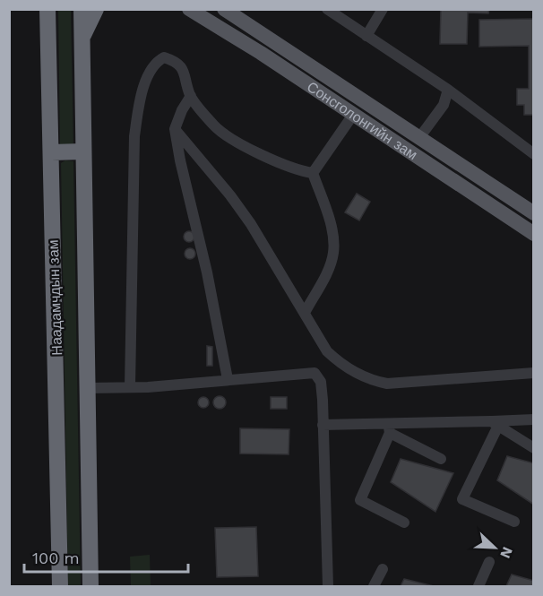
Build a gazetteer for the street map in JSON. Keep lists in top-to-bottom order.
{
  "streets": {
    "highway": ["Наадамчдын зам"],
    "main road": ["Сонсголонгийн зам"]
  },
  "scale_bar": "100 m",
  "north": "bottom right"
}
